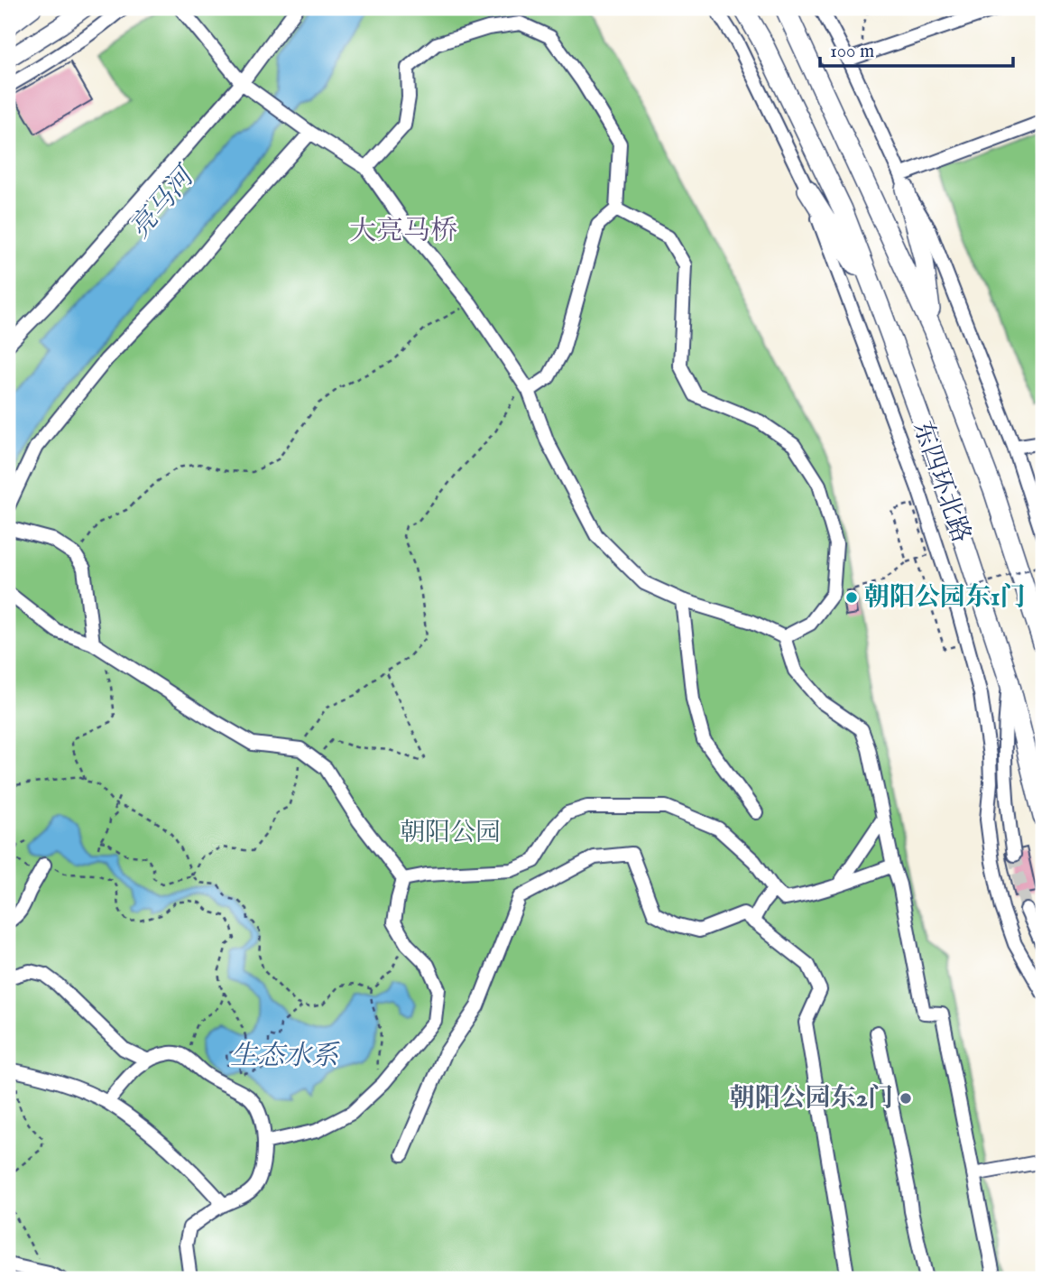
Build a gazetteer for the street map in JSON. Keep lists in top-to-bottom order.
{
  "streets": {
    "highway": ["东四环北路"]
  },
  "districts": ["大亮马桥"],
  "water": ["亮马河", "生态水系"],
  "parks": ["朝阳公园"],
  "places": ["朝阳公园东1门", "朝阳公园东2门"],
  "scale_bar": "100 m"
}
